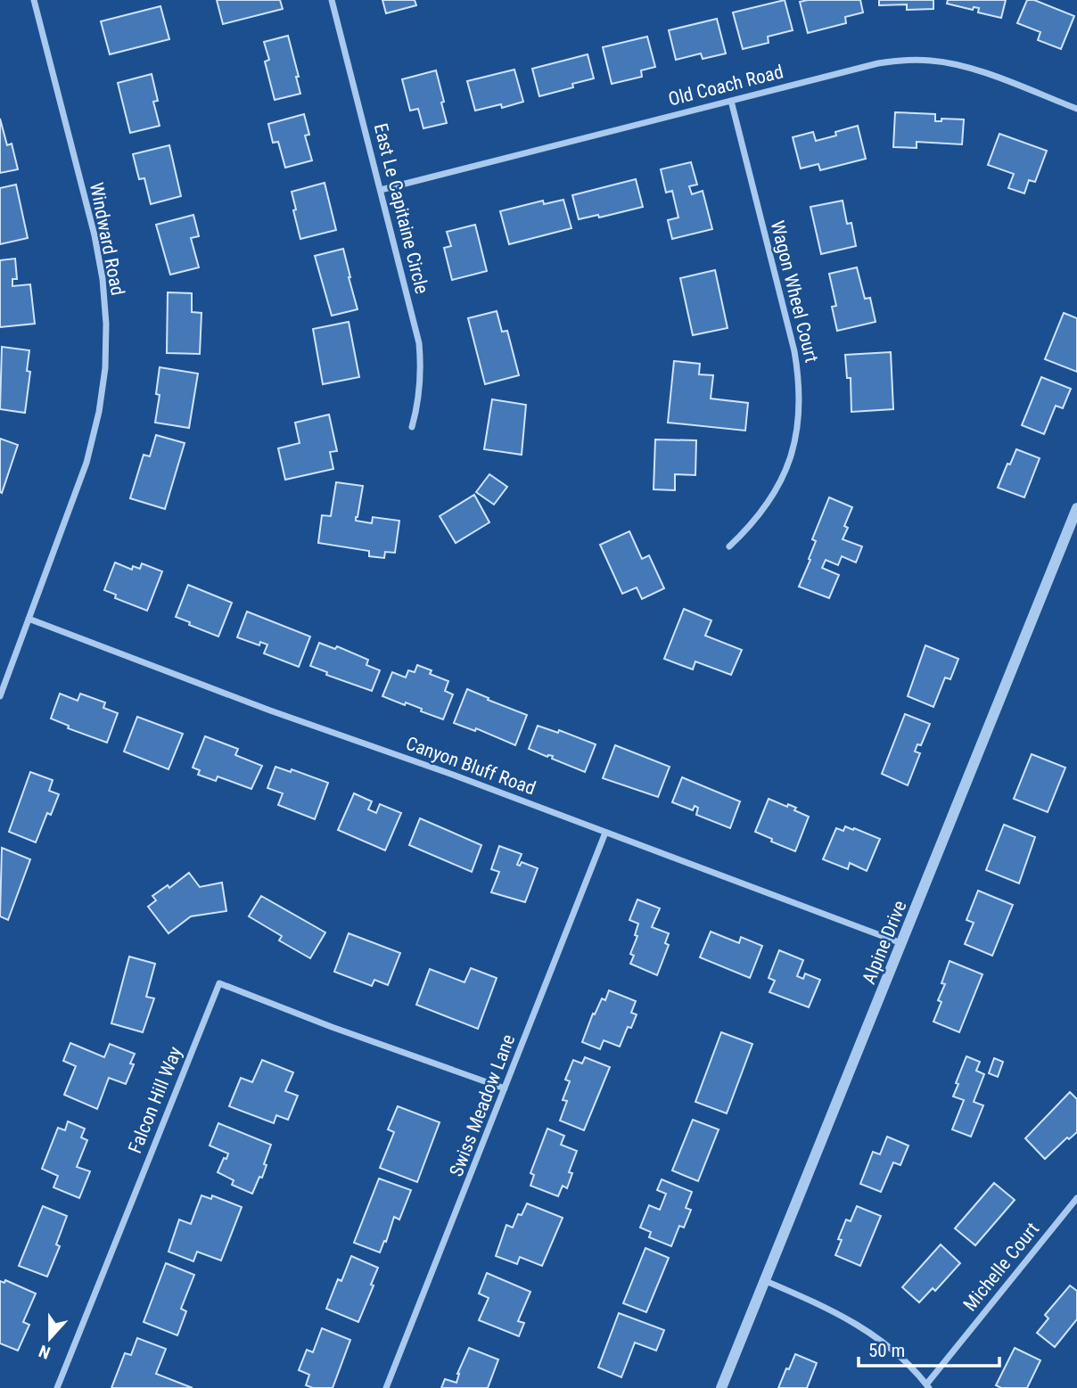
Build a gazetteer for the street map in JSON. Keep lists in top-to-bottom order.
{
  "streets": {
    "street": [
      "Old Coach Road",
      "East Le Capitaine Circle",
      "Windward Road",
      "Wagon Wheel Court",
      "Canyon Bluff Road",
      "Alpine Drive",
      "Falcon Hill Way",
      "Swiss Meadow Lane",
      "Michelle Court"
    ]
  },
  "crossings": [
    ["Old Coach Road", "East Le Capitaine Circle"],
    ["Old Coach Road", "Wagon Wheel Court"],
    ["Windward Road", "Canyon Bluff Road"],
    ["Canyon Bluff Road", "Alpine Drive"],
    ["Canyon Bluff Road", "Swiss Meadow Lane"],
    ["Falcon Hill Way", "Swiss Meadow Lane"]
  ],
  "scale_bar": "50 m",
  "north": "bottom"
}
